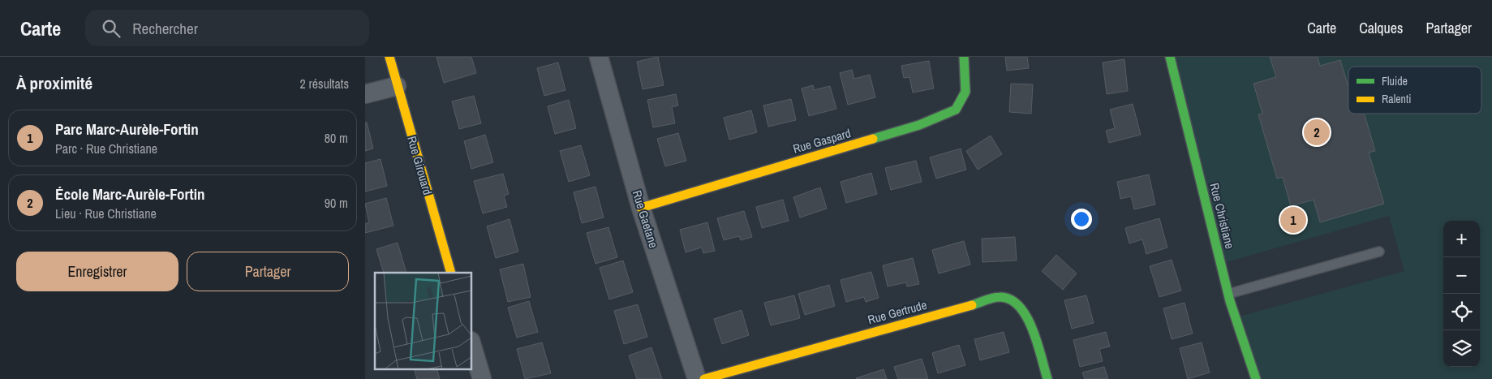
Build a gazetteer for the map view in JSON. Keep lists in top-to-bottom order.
{
  "streets": {
    "street": [
      "Rue Gaspard",
      "Rue Girouard",
      "Rue Christiane",
      "Rue Gaetane",
      "Rue Gertrude"
    ]
  },
  "crossings": [
    ["Rue Gaspard", "Rue Gaetane"]
  ],
  "legend": ["Fluide", "Ralenti"],
  "page": {
    "header": "Carte",
    "search": "Rechercher",
    "nav": ["Carte", "Calques", "Partager"],
    "heading": ["À proximité", "2 résultats"],
    "list": [
      {
        "mark": "1",
        "name": "Parc Marc-Aurèle-Fortin",
        "note": "Parc · Rue Christiane",
        "value": "80 m"
      },
      {
        "mark": "2",
        "name": "École Marc-Aurèle-Fortin",
        "note": "Lieu · Rue Christiane",
        "value": "90 m"
      }
    ],
    "pins": ["2", "1"],
    "map_buttons": ["+", "−"],
    "buttons": ["Enregistrer", "Partager"]
  }
}
